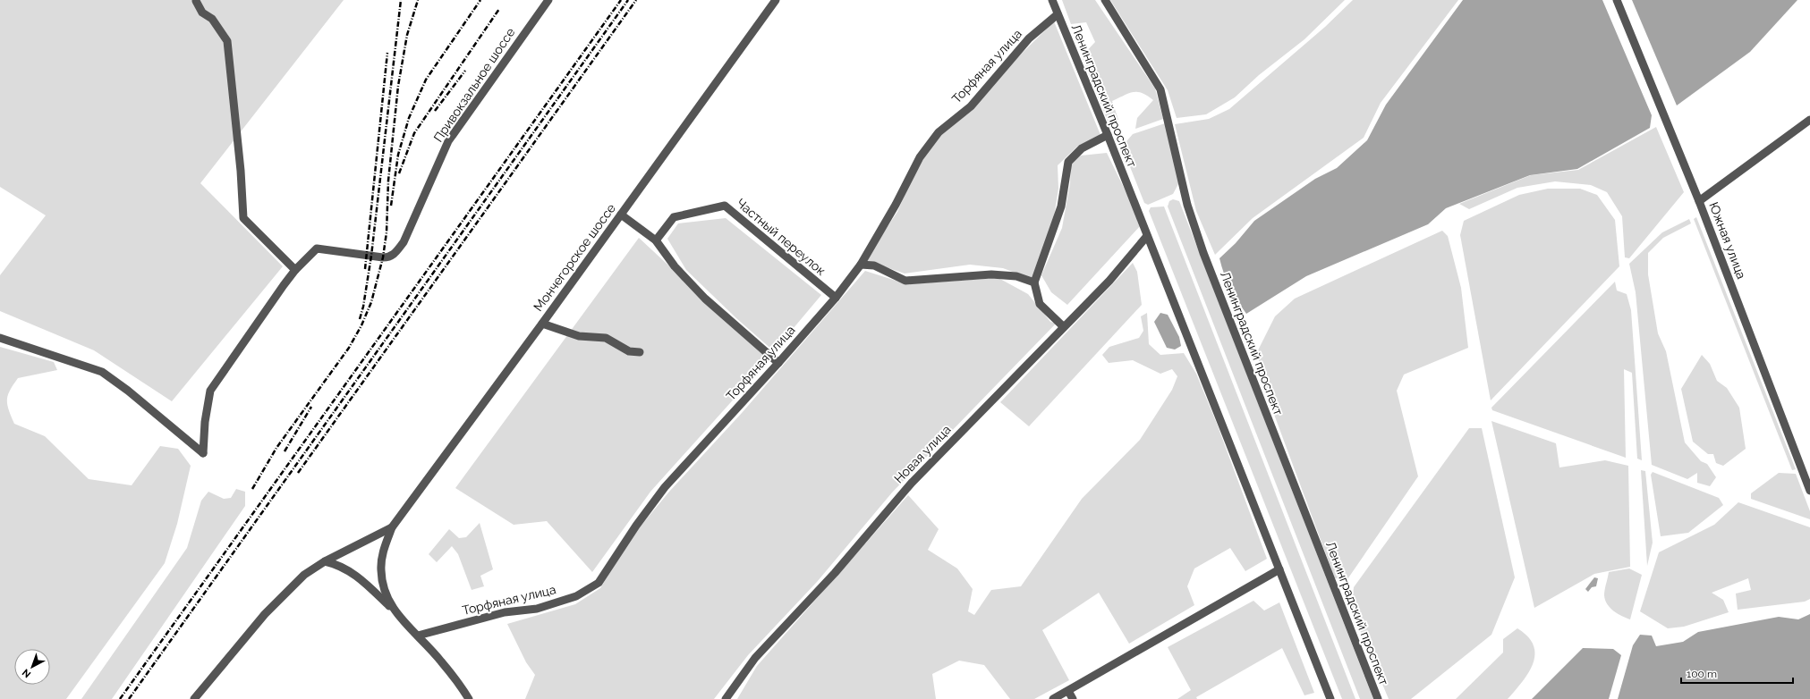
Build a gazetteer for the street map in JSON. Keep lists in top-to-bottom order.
{
  "streets": {
    "street": [
      "Торфяная улица",
      "Привокзальное шоссе",
      "Ленинградский проспект",
      "Частный переулок",
      "Южная улица",
      "Мончегорское шоссе",
      "Новая улица"
    ]
  },
  "crossings": [
    ["Торфяная улица", "Ленинградский проспект"],
    ["Торфяная улица", "Частный переулок"],
    ["Ленинградский проспект", "Новая улица"]
  ],
  "scale_bar": "100 m",
  "north": "bottom left"
}
